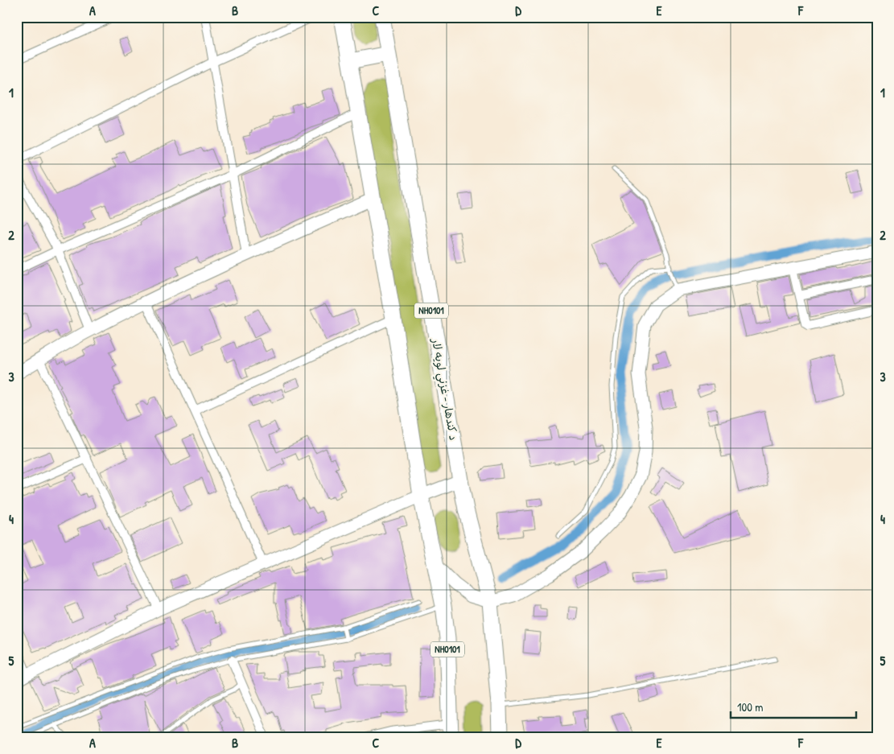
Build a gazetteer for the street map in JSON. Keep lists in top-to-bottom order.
{
  "streets": {
    "highway": ["NH0101", "د کندهار - غزني لويه لار"]
  },
  "scale_bar": "100 m",
  "grid": {
    "columns": [
      "A",
      "B",
      "C",
      "D",
      "E",
      "F"
    ],
    "rows": [
      "1",
      "2",
      "3",
      "4",
      "5"
    ]
  }
}
